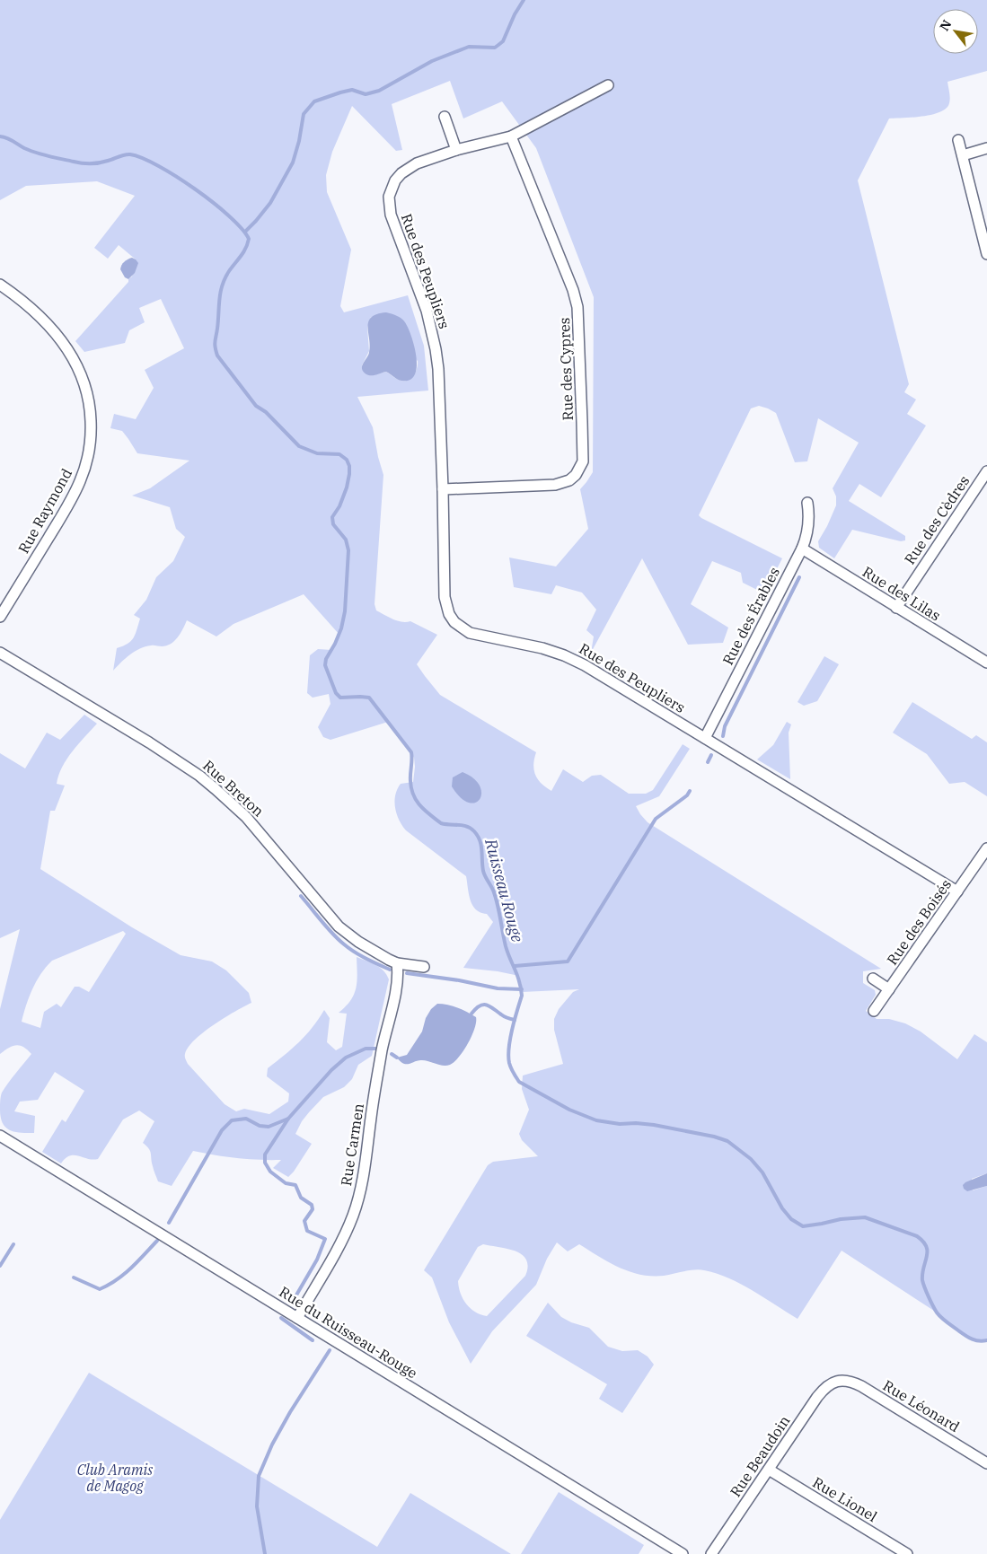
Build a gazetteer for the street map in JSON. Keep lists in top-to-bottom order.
{
  "streets": {
    "street": [
      "Rue des Peupliers",
      "Rue des Cypres",
      "Rue Raymond",
      "Rue des Cèdres",
      "Rue des Lilas",
      "Rue des Érables",
      "Rue Breton",
      "Rue des Boisés",
      "Rue Carmen",
      "Rue du Ruisseau-Rouge",
      "Rue Léonard",
      "Rue Beaudoin",
      "Rue Lionel"
    ]
  },
  "crossings": [
    ["Rue des Peupliers", "Rue des Cypres"],
    ["Rue des Peupliers", "Rue des Érables"],
    ["Rue des Peupliers", "Rue des Boisés"],
    ["Rue des Cèdres", "Rue des Lilas"],
    ["Rue des Lilas", "Rue des Érables"],
    ["Rue Breton", "Rue Carmen"],
    ["Rue Carmen", "Rue du Ruisseau-Rouge"],
    ["Rue Léonard", "Rue Beaudoin"],
    ["Rue Beaudoin", "Rue Lionel"]
  ],
  "water": ["Ruisseau Rouge"],
  "parks": ["Club Aramis de Magog"],
  "north": "top left"
}
